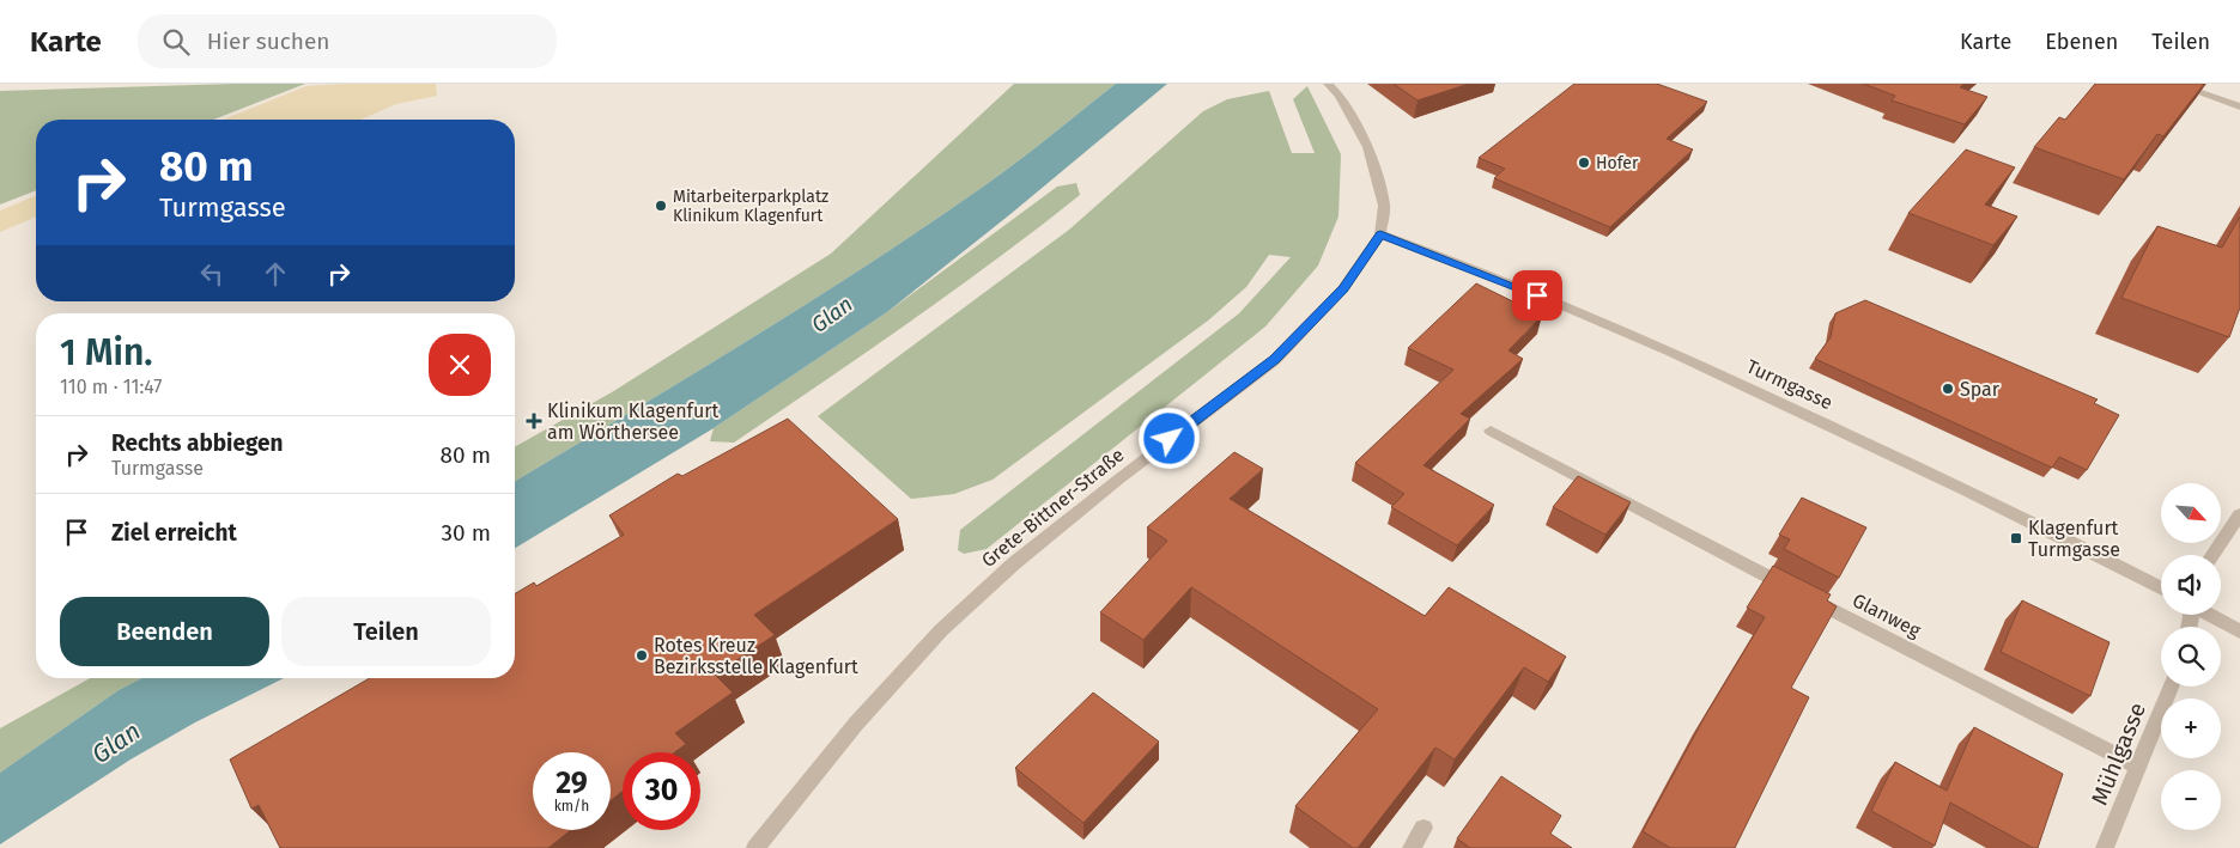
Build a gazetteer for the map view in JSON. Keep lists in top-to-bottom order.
{
  "streets": {
    "street": [
      "Turmgasse",
      "Grete-Bittner-Straße",
      "Glanweg",
      "Mühlgasse"
    ]
  },
  "crossings": [
    ["Turmgasse", "Grete-Bittner-Straße"],
    ["Glanweg", "Mühlgasse"]
  ],
  "water": ["Glan"],
  "places": {
    "other": [
      "Hofer",
      "Mitarbeiterparkplatz Klinikum Klagenfurt",
      "Spar",
      "Rotes Kreuz Bezirksstelle Klagenfurt"
    ],
    "health": ["Klinikum Klagenfurt am Wörthersee"],
    "transit": ["Klagenfurt Turmgasse"]
  },
  "north": "bottom right",
  "page": {
    "header": "Karte",
    "search": "Hier suchen",
    "nav": ["Karte", "Ebenen", "Teilen"],
    "turn": ["80 m", "Turmgasse"],
    "heading": ["1 Min.", "110 m · 11:47"],
    "list": [
      {
        "name": "Rechts abbiegen",
        "note": "Turmgasse",
        "value": "80 m"
      },
      {
        "name": "Ziel erreicht",
        "value": "30 m"
      }
    ],
    "map_buttons": ["+", "−"],
    "buttons": ["Beenden", "Teilen"],
    "speed": "29 km/h",
    "limit": "30"
  }
}
